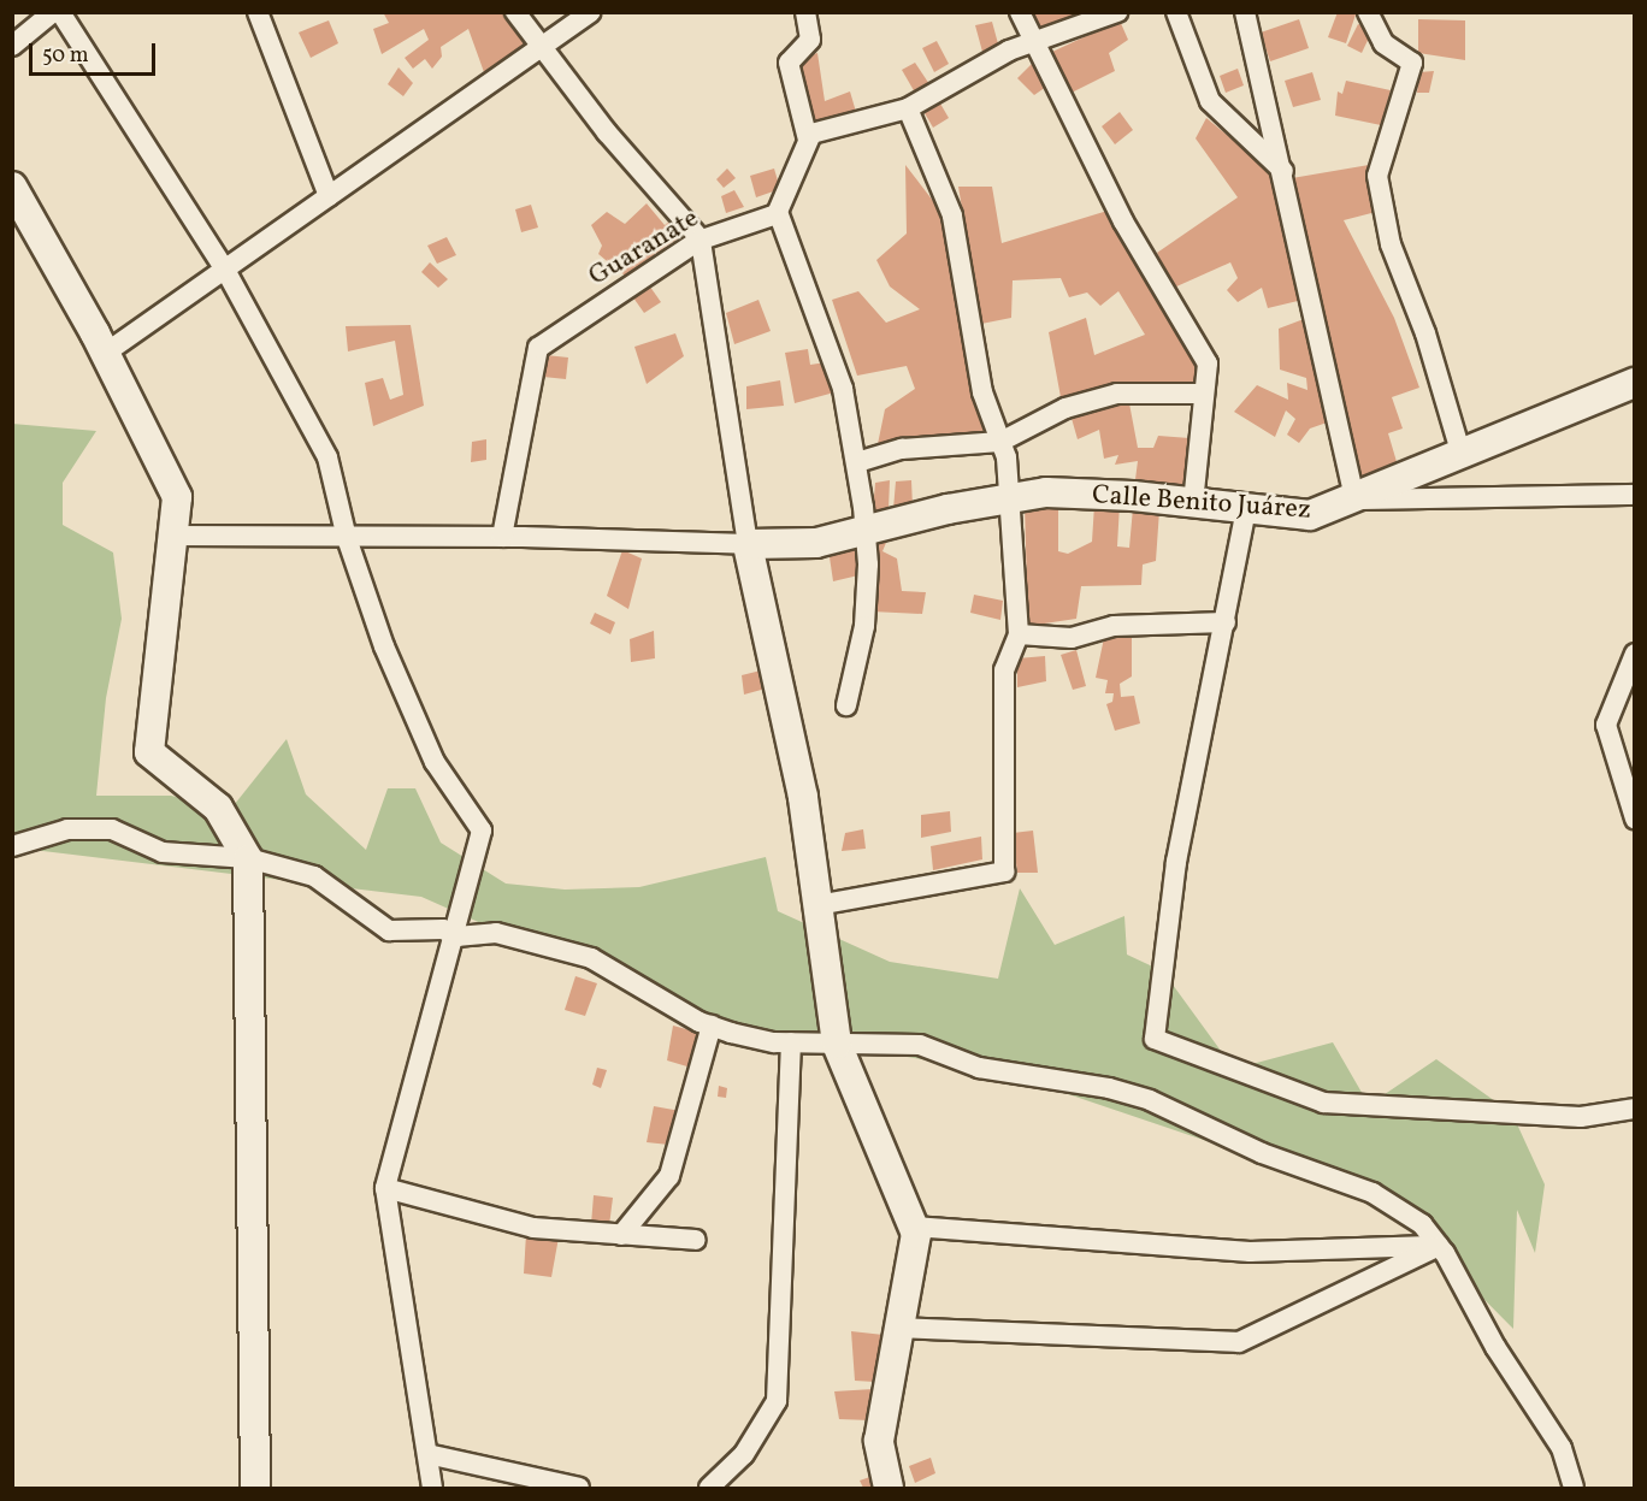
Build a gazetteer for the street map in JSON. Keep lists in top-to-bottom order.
{
  "streets": {
    "main road": ["Calle Benito Juárez"],
    "street": ["Guaranate"]
  },
  "scale_bar": "50 m"
}
